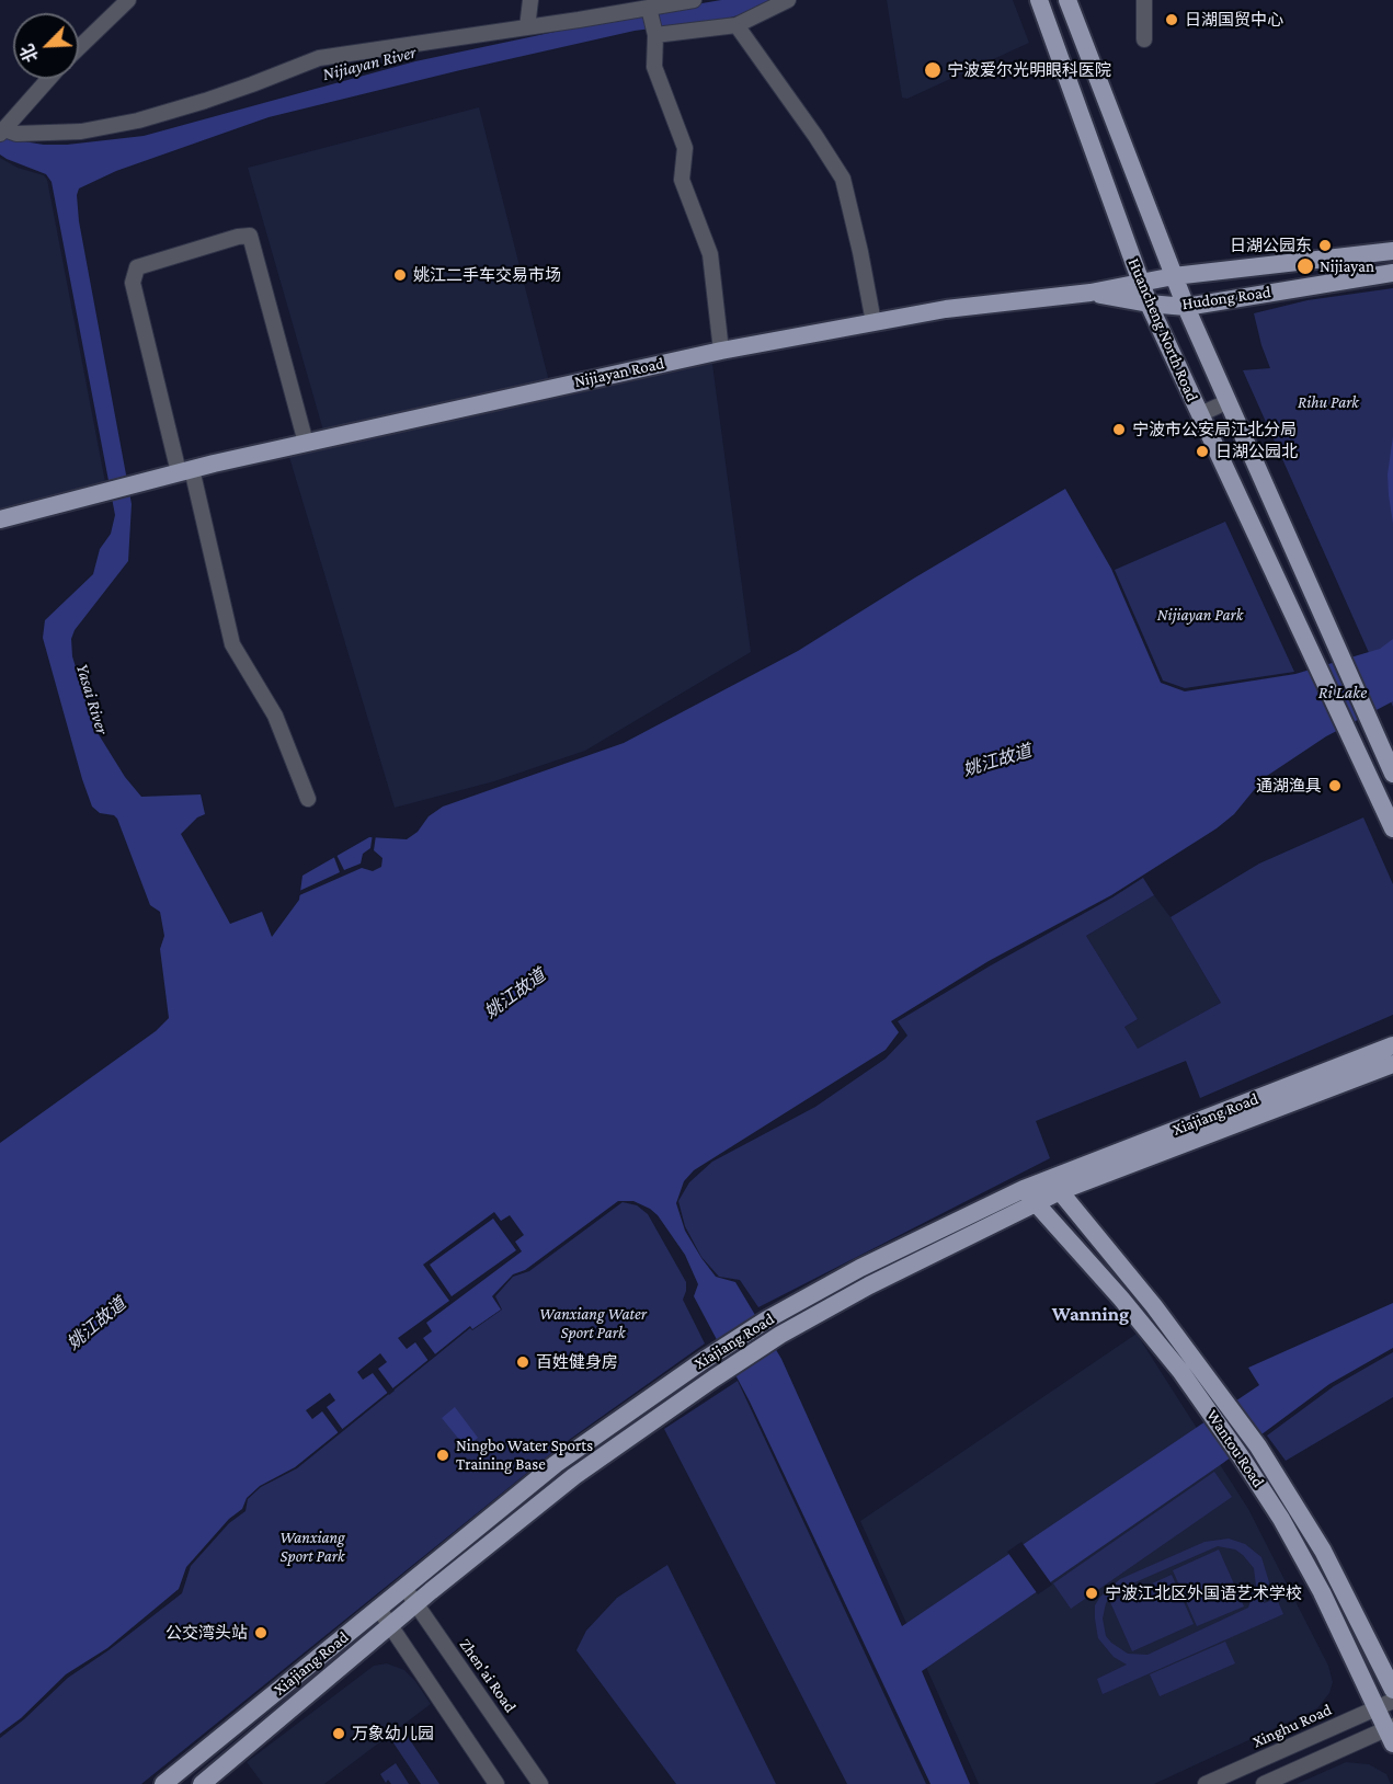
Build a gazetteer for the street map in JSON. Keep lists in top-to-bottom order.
{
  "streets": {
    "main road": [
      "Hudong Road",
      "Huancheng North Road",
      "Nijiayan Road",
      "Xiajiang Road",
      "Wantou Road"
    ],
    "street": ["Zhen'ai Road", "Xinghu Road"]
  },
  "crossings": [
    ["Hudong Road", "Huancheng North Road"],
    ["Hudong Road", "Nijiayan Road"],
    ["Xiajiang Road", "Wantou Road"],
    ["Xiajiang Road", "Zhen'ai Road"],
    ["Wantou Road", "Xinghu Road"]
  ],
  "districts": ["Wanning"],
  "water": [
    "Nijiayan River",
    "Ri Lake",
    "Yasai River",
    "姚江故道"
  ],
  "parks": [
    "Rihu Park",
    "Nijiayan Park",
    "Wanxiang Water Sport Park",
    "Wanxiang Sport Park"
  ],
  "places": [
    "日湖国贸中心",
    "宁波爱尔光明眼科医院",
    "日湖公园东",
    "Nijiayan",
    "姚江二手车交易市场",
    "宁波市公安局江北分局",
    "日湖公园北",
    "通湖渔具",
    "百姓健身房",
    "Ningbo Water Sports Training Base",
    "宁波江北区外国语艺术学校",
    "公交湾头站",
    "万象幼儿园"
  ],
  "north": "bottom left"
}
